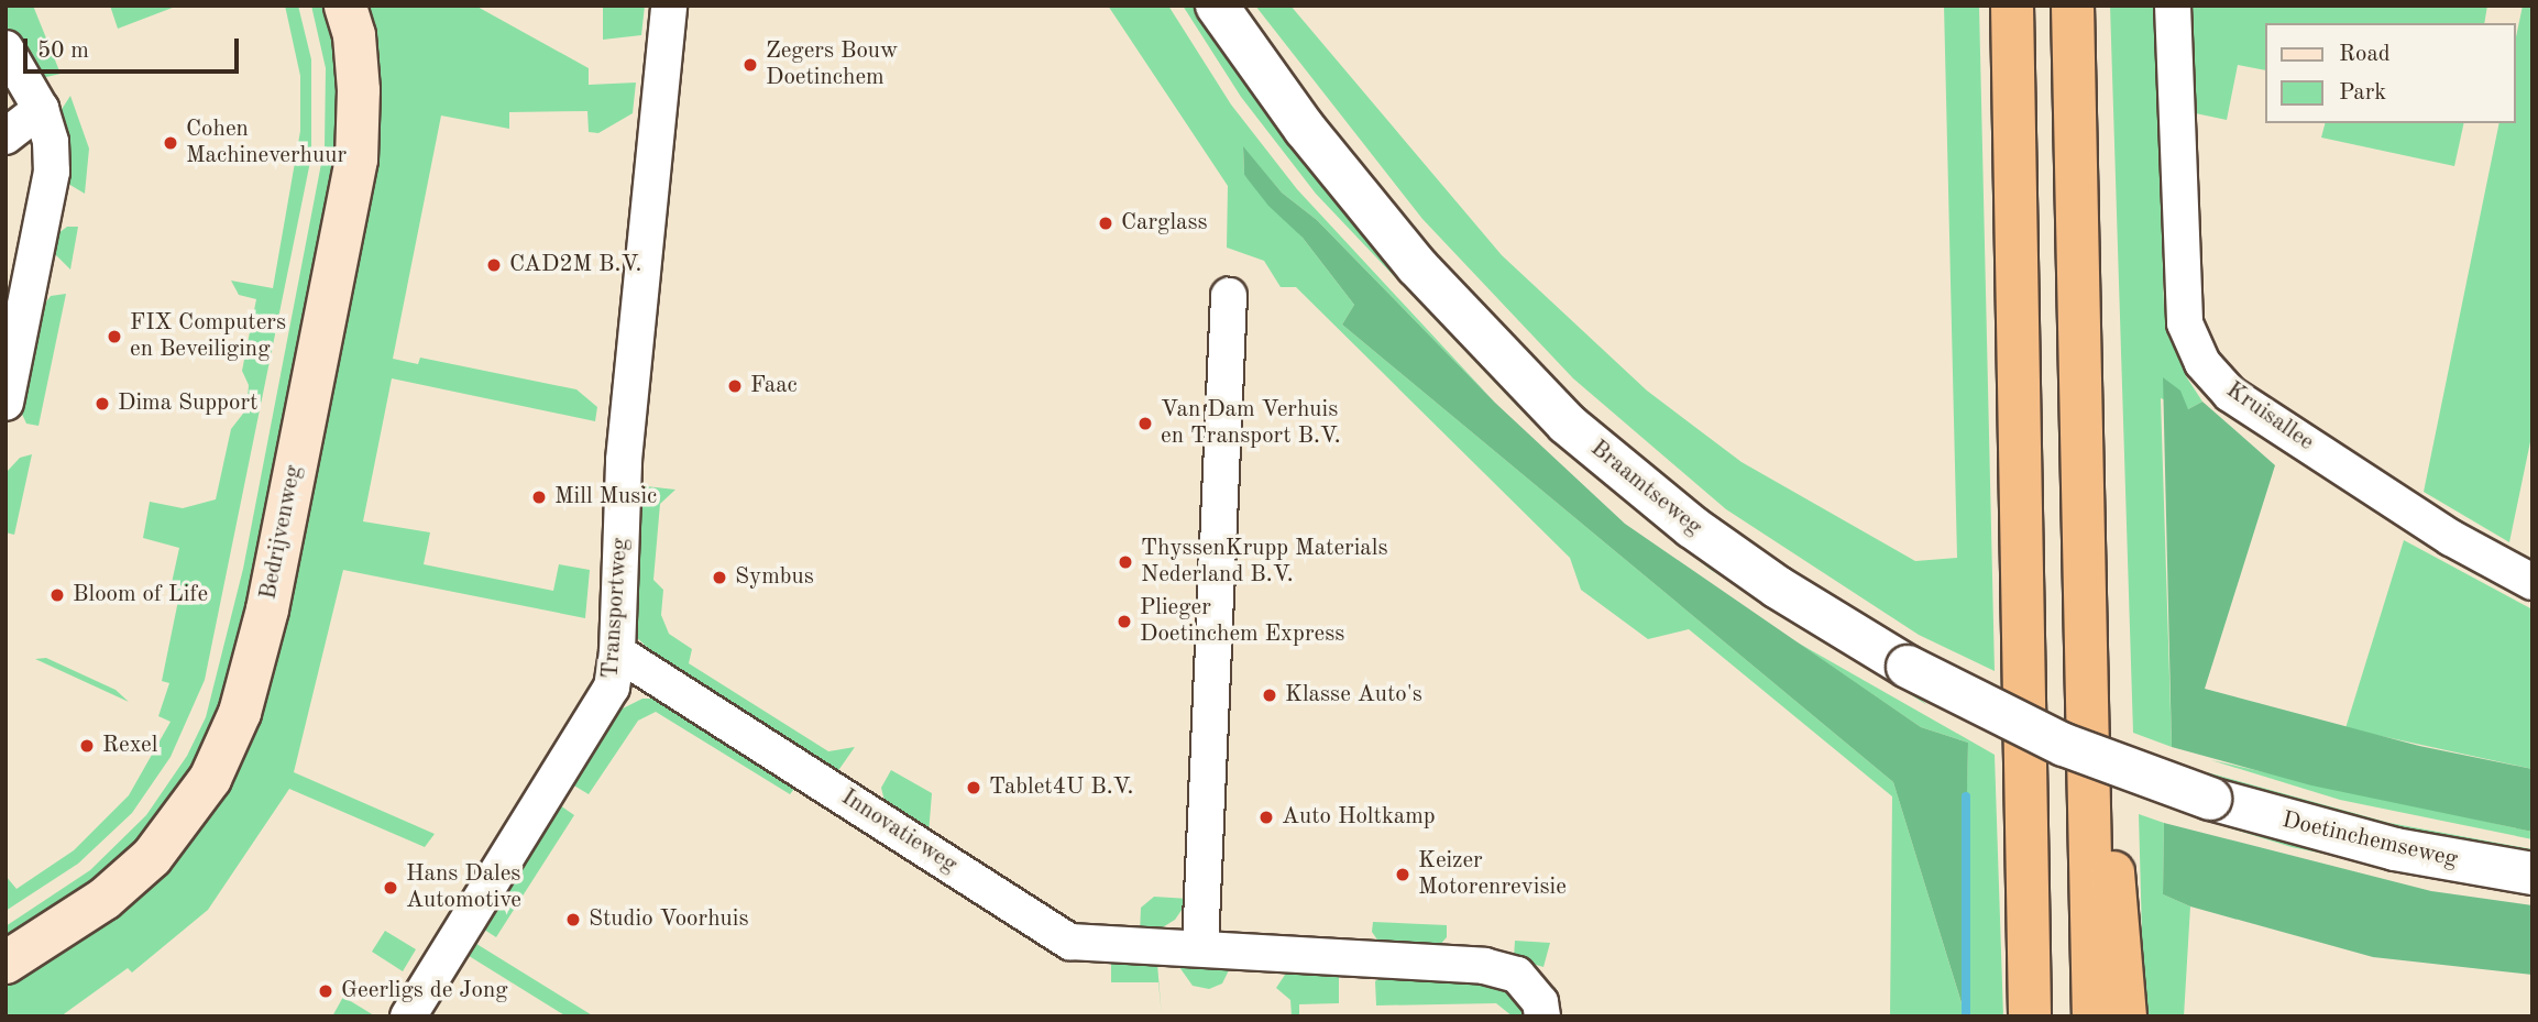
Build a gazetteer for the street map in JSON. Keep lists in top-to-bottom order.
{
  "streets": {
    "main road": ["Bedrijvenweg"],
    "street": [
      "Kruisallee",
      "Braamtseweg",
      "Transportweg",
      "Innovatieweg",
      "Doetinchemseweg"
    ]
  },
  "crossings": [
    ["Braamtseweg", "Doetinchemseweg"],
    ["Transportweg", "Innovatieweg"]
  ],
  "places": [
    "Zegers Bouw Doetinchem",
    "Cohen Machineverhuur",
    "Carglass",
    "CAD2M B.V.",
    "FIX Computers en Beveiliging",
    "Faac",
    "Dima Support",
    "Van Dam Verhuis en Transport B.V.",
    "Mill Music",
    "ThyssenKrupp Materials Nederland B.V.",
    "Symbus",
    "Bloom of Life",
    "Plieger Doetinchem Express",
    "Klasse Auto's",
    "Rexel",
    "Tablet4U B.V.",
    "Auto Holtkamp",
    "Keizer Motorenrevisie",
    "Hans Dales Automotive",
    "Studio Voorhuis",
    "Geerligs de Jong"
  ],
  "legend": ["Road", "Park"],
  "scale_bar": "50 m"
}
